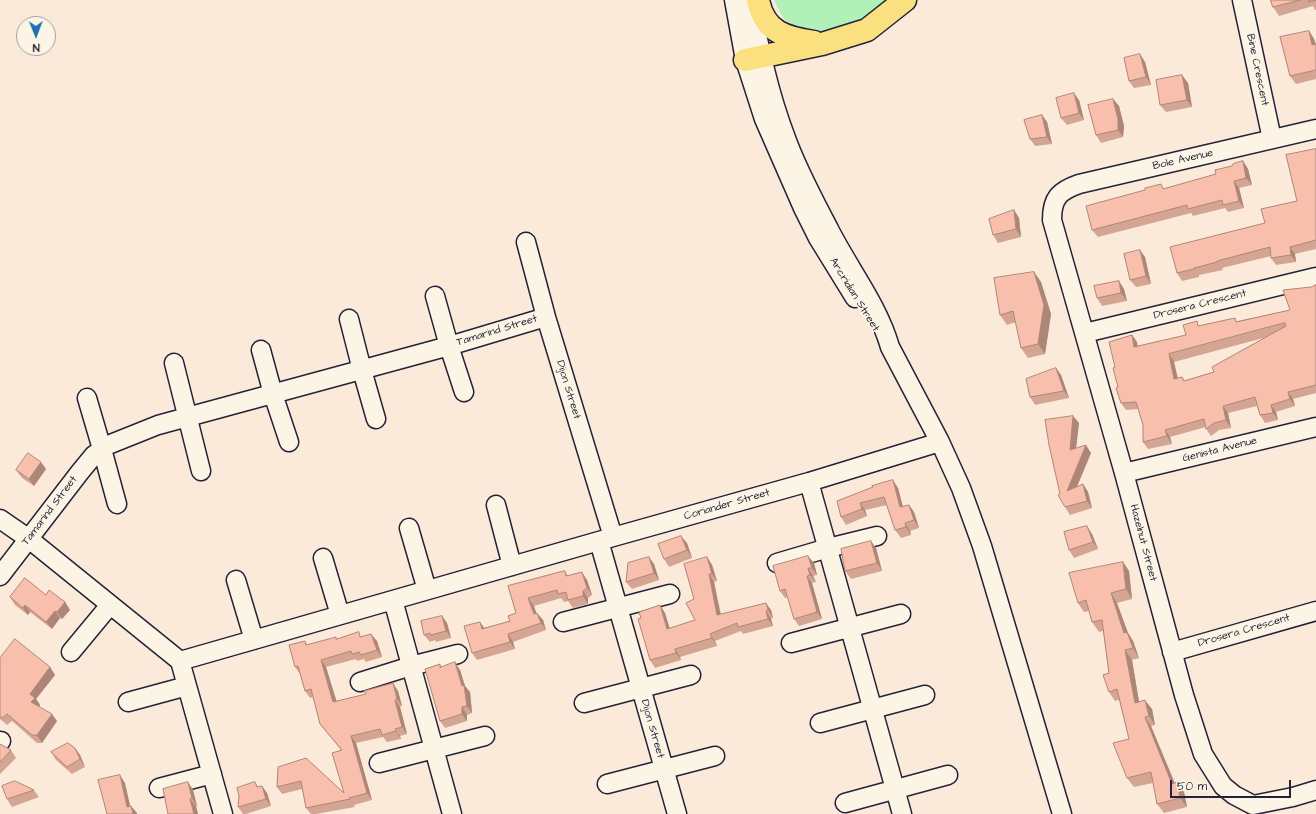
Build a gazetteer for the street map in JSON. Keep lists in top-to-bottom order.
{
  "streets": {
    "street": [
      "Bine Crescent",
      "Bole Avenue",
      "Arcridian Street",
      "Drosera Crescent",
      "Tamarind Street",
      "Dijon Street",
      "Genista Avenue",
      "Coriander Street",
      "Hazelnut Street"
    ]
  },
  "crossings": [
    ["Bine Crescent", "Bole Avenue"],
    ["Bole Avenue", "Hazelnut Street"],
    ["Arcridian Street", "Coriander Street"],
    ["Drosera Crescent", "Hazelnut Street"],
    ["Tamarind Street", "Dijon Street"],
    ["Dijon Street", "Coriander Street"],
    ["Genista Avenue", "Hazelnut Street"]
  ],
  "scale_bar": "50 m",
  "north": "bottom"
}
